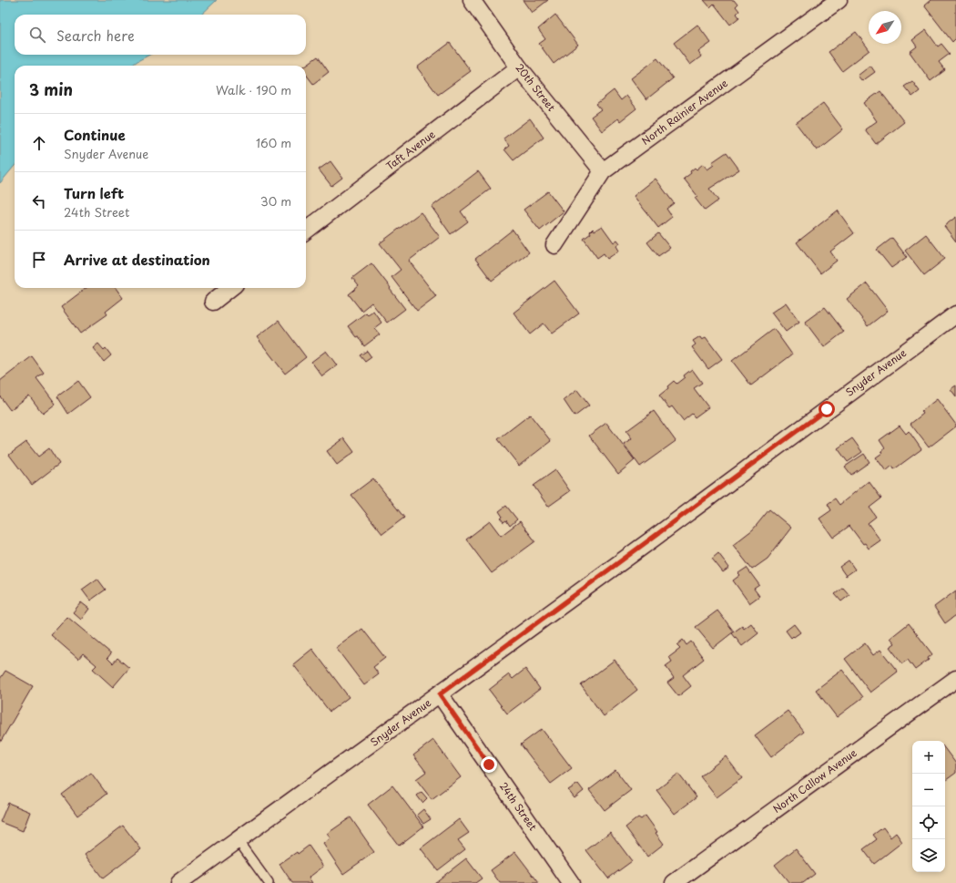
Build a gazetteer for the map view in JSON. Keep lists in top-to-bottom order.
{
  "streets": {
    "street": [
      "20th Street",
      "North Rainier Avenue",
      "Taft Avenue",
      "Snyder Avenue",
      "North Callow Avenue",
      "24th Street"
    ]
  },
  "crossings": [
    ["20th Street", "North Rainier Avenue"],
    ["20th Street", "Taft Avenue"],
    ["Snyder Avenue", "24th Street"]
  ],
  "north": "bottom left",
  "page": {
    "search": "Search here",
    "heading": ["3 min", "Walk · 190 m"],
    "list": [
      ["Continue", "Snyder Avenue", "160 m"],
      ["Turn left", "24th Street", "30 m"],
      "Arrive at destination"
    ],
    "map_buttons": ["+", "−"]
  }
}
